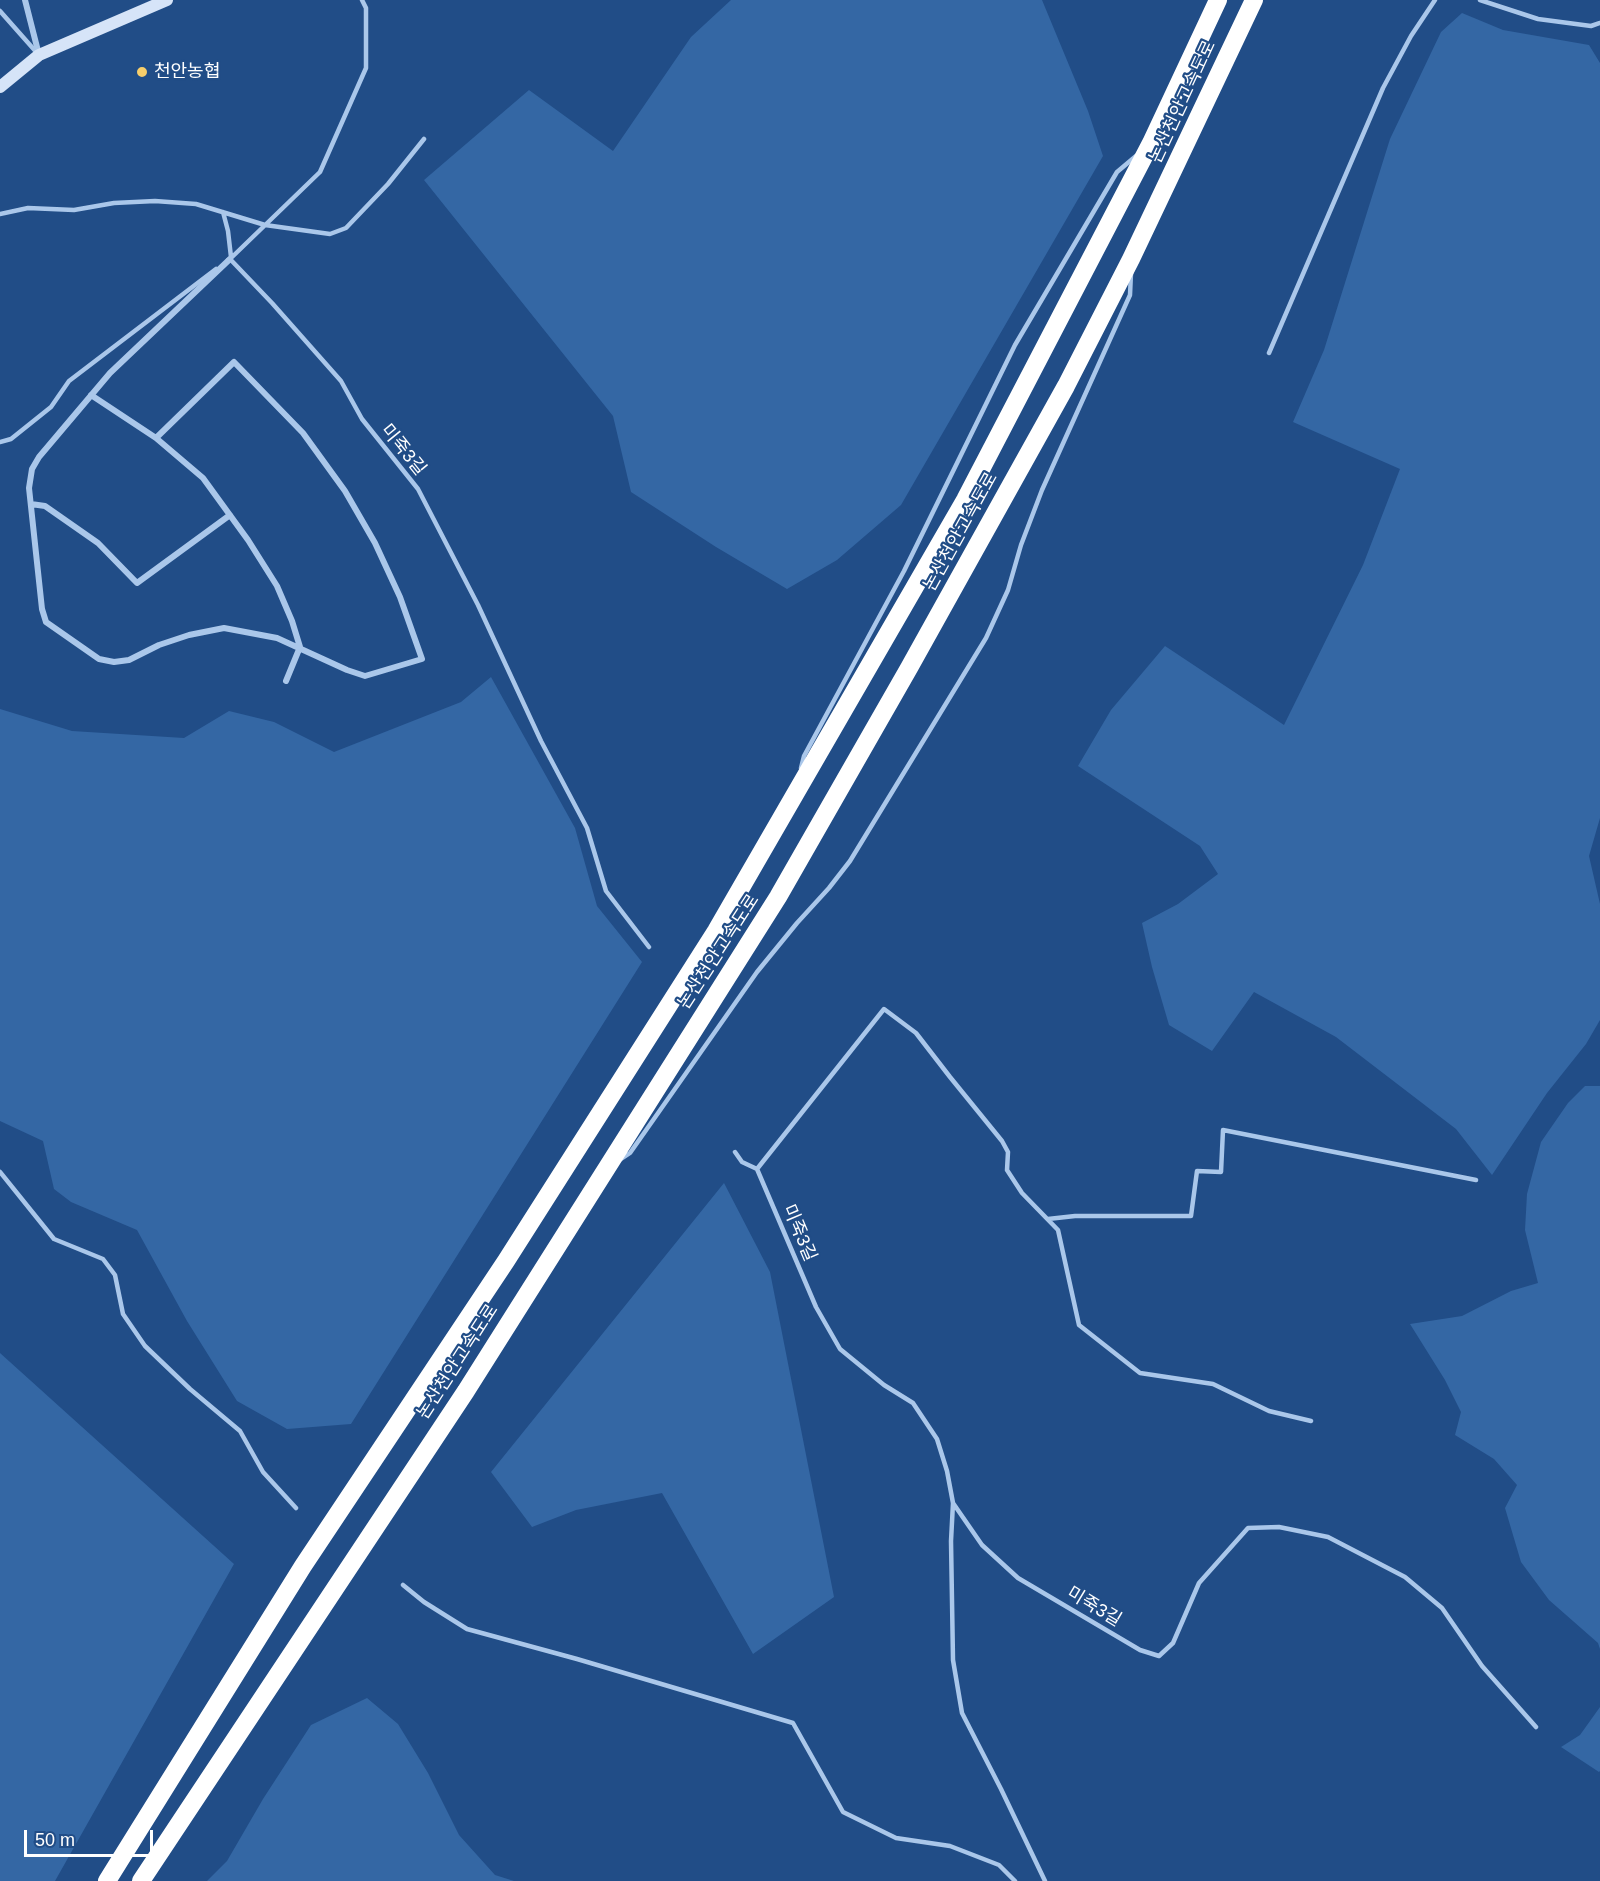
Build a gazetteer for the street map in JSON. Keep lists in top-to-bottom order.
{
  "streets": {
    "highway": ["논산천안고속도로"],
    "lane": ["미죽3길"]
  },
  "places": ["천안농협"],
  "scale_bar": "50 m"
}
